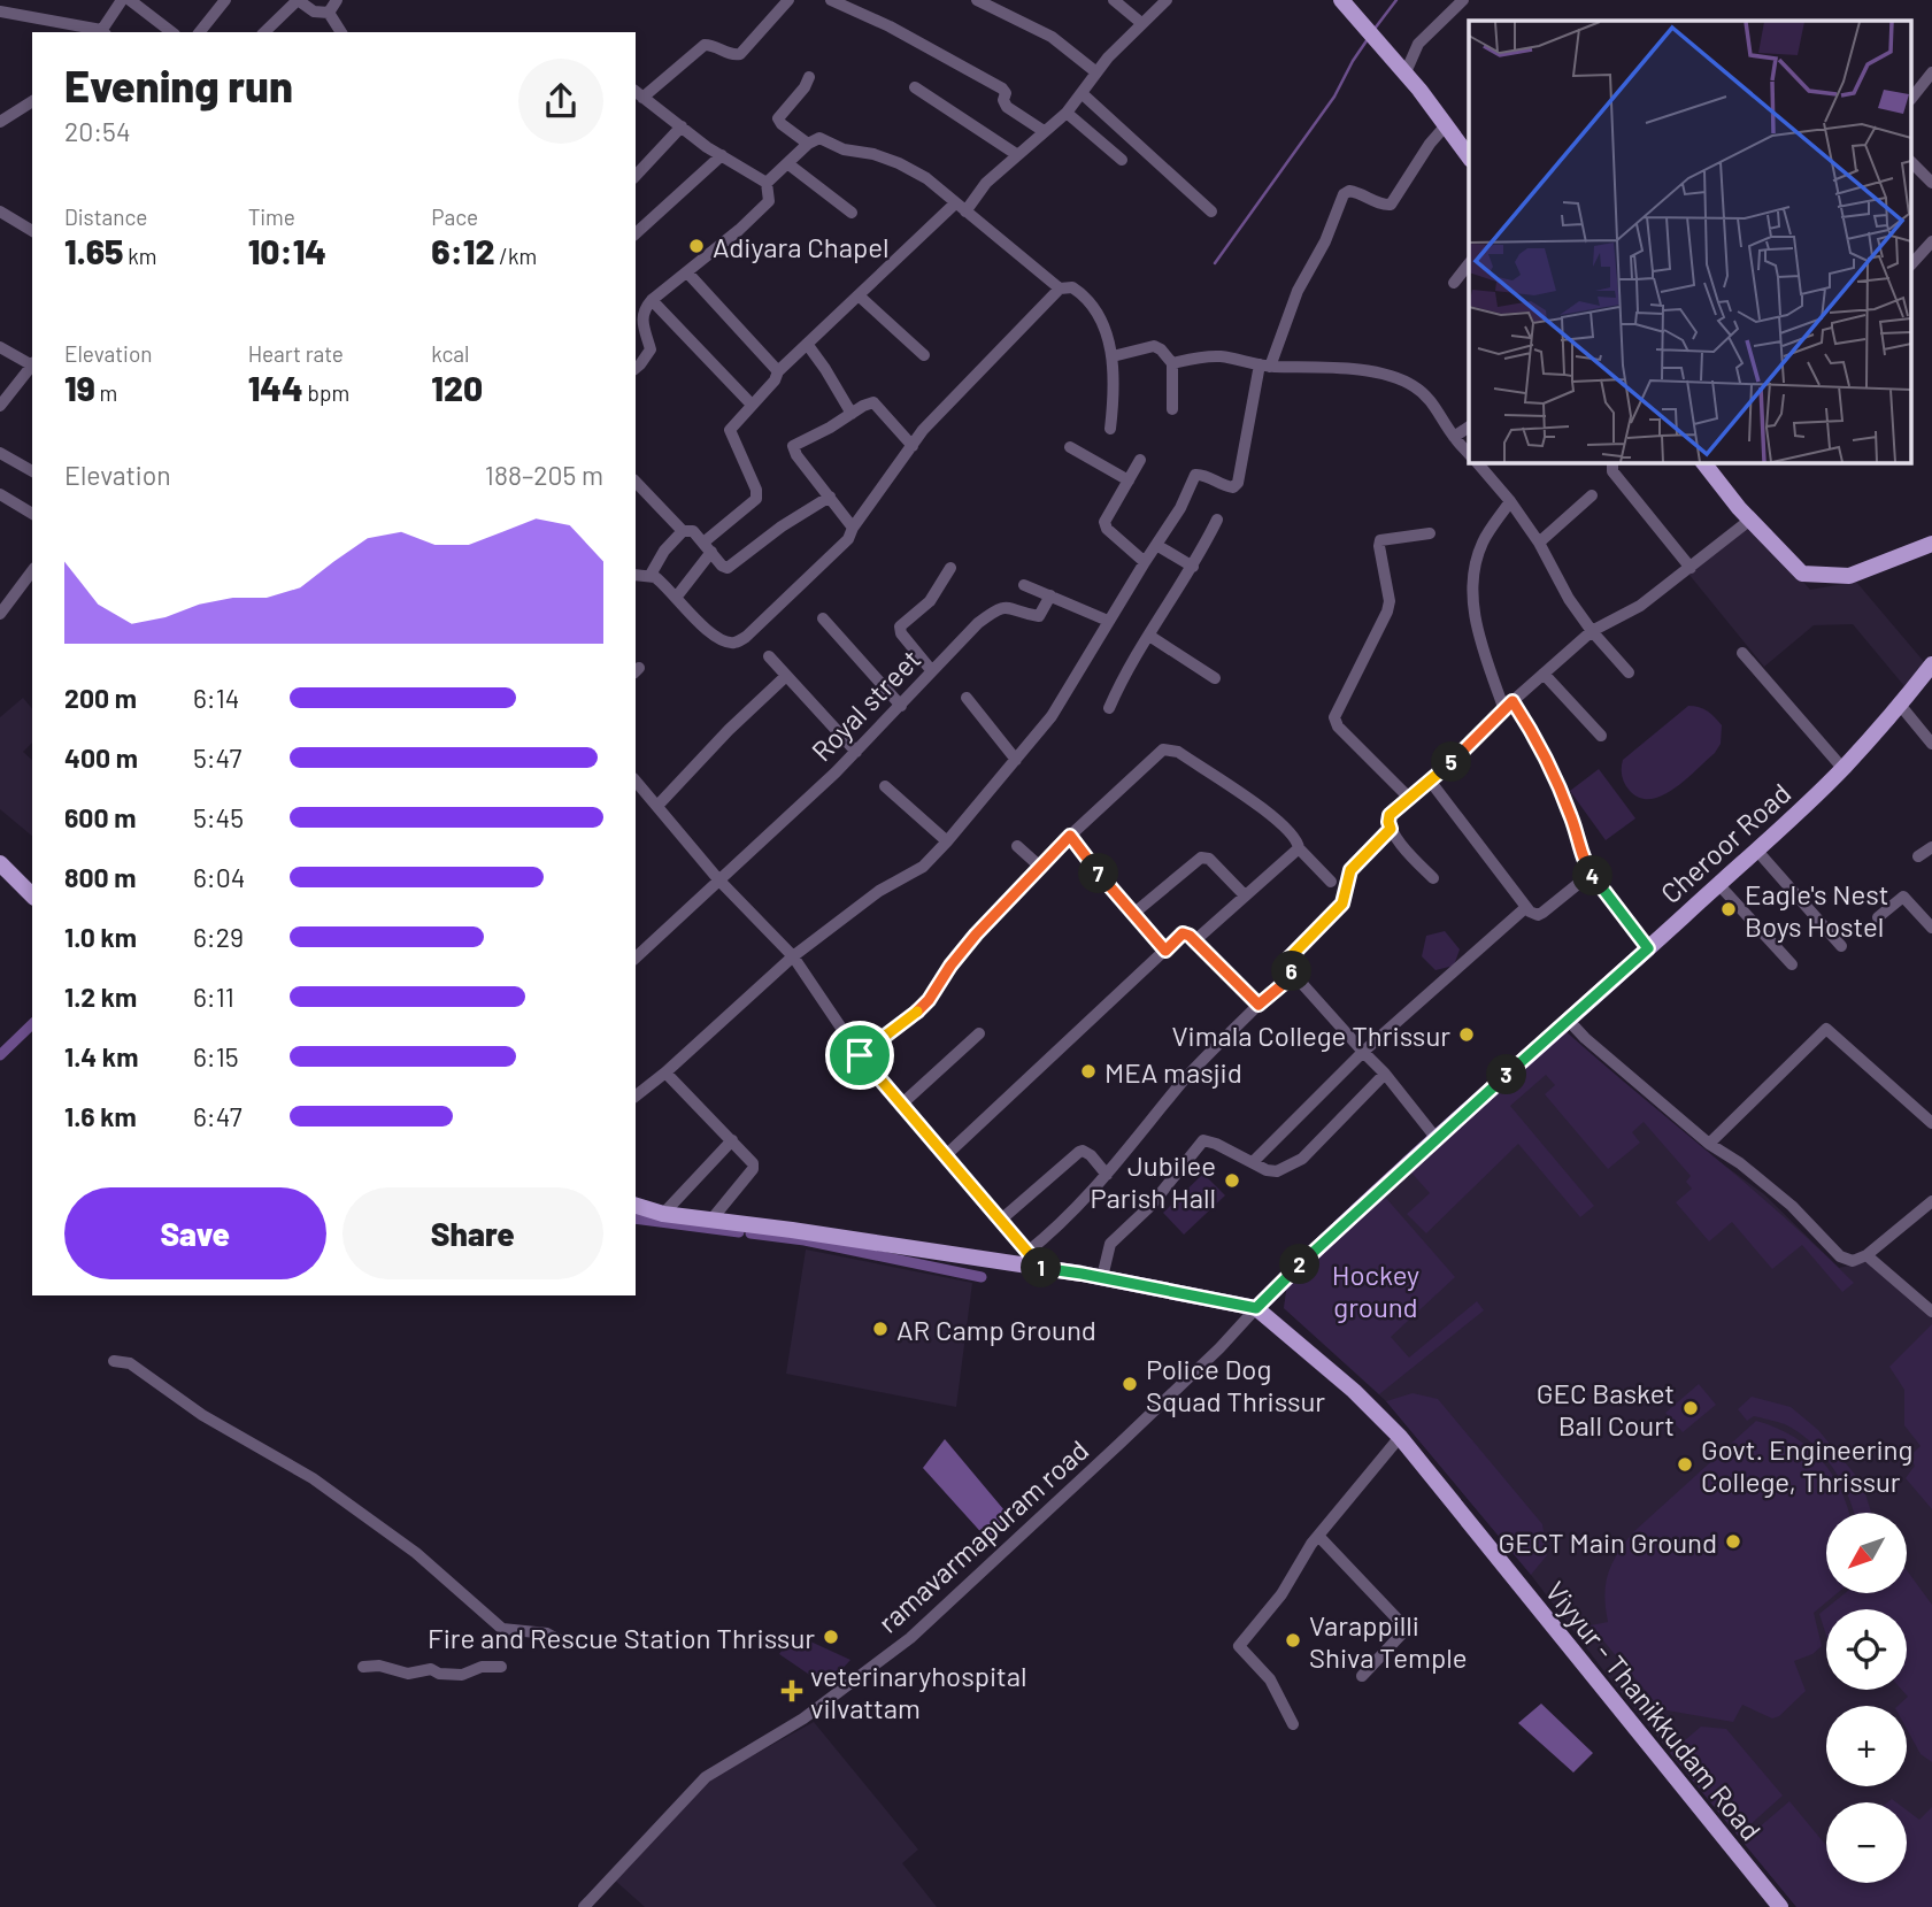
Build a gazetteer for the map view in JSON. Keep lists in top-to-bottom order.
{
  "streets": {
    "main road": ["Cheroor Road", "Viyyur - Thanikkudam Road"],
    "street": ["Royal street", "ramavarmapuram road"]
  },
  "crossings": [
    ["Cheroor Road", "ramavarmapuram road"],
    ["Cheroor Road", "Viyyur - Thanikkudam Road"],
    ["ramavarmapuram road", "Viyyur - Thanikkudam Road"]
  ],
  "parks": ["Hockey ground"],
  "places": {
    "other": [
      "Adiyara Chapel",
      "Eagle's Nest Boys Hostel",
      "Vimala College Thrissur",
      "MEA masjid",
      "Jubilee Parish Hall",
      "AR Camp Ground",
      "Police Dog Squad Thrissur",
      "GEC Basket Ball Court",
      "Govt. Engineering College, Thrissur",
      "GECT Main Ground",
      "Fire and Rescue Station Thrissur",
      "Varappilli Shiva Temple"
    ],
    "health": ["veterinaryhospital vilvattam"]
  },
  "north": "bottom left",
  "page": {
    "heading": ["Evening run", "20:54"],
    "stats": [
      ["Distance", "1.65 km"],
      ["Time", "10:14"],
      ["Pace", "6:12 /km"],
      ["Elevation", "19 m"],
      ["Heart rate", "144 bpm"],
      ["kcal", "120"]
    ],
    "chart": ["Elevation", "188–205 m"],
    "list": [
      {
        "name": "200 m",
        "note": "6:14"
      },
      {
        "name": "400 m",
        "note": "5:47"
      },
      {
        "name": "600 m",
        "note": "5:45"
      },
      {
        "name": "800 m",
        "note": "6:04"
      },
      {
        "name": "1.0 km",
        "note": "6:29"
      },
      {
        "name": "1.2 km",
        "note": "6:11"
      },
      {
        "name": "1.4 km",
        "note": "6:15"
      },
      {
        "name": "1.6 km",
        "note": "6:47"
      }
    ],
    "pins": [
      "5",
      "7",
      "4",
      "6",
      "3",
      "2",
      "1"
    ],
    "buttons": ["Save", "Share"],
    "map_buttons": ["+", "−"]
  }
}
